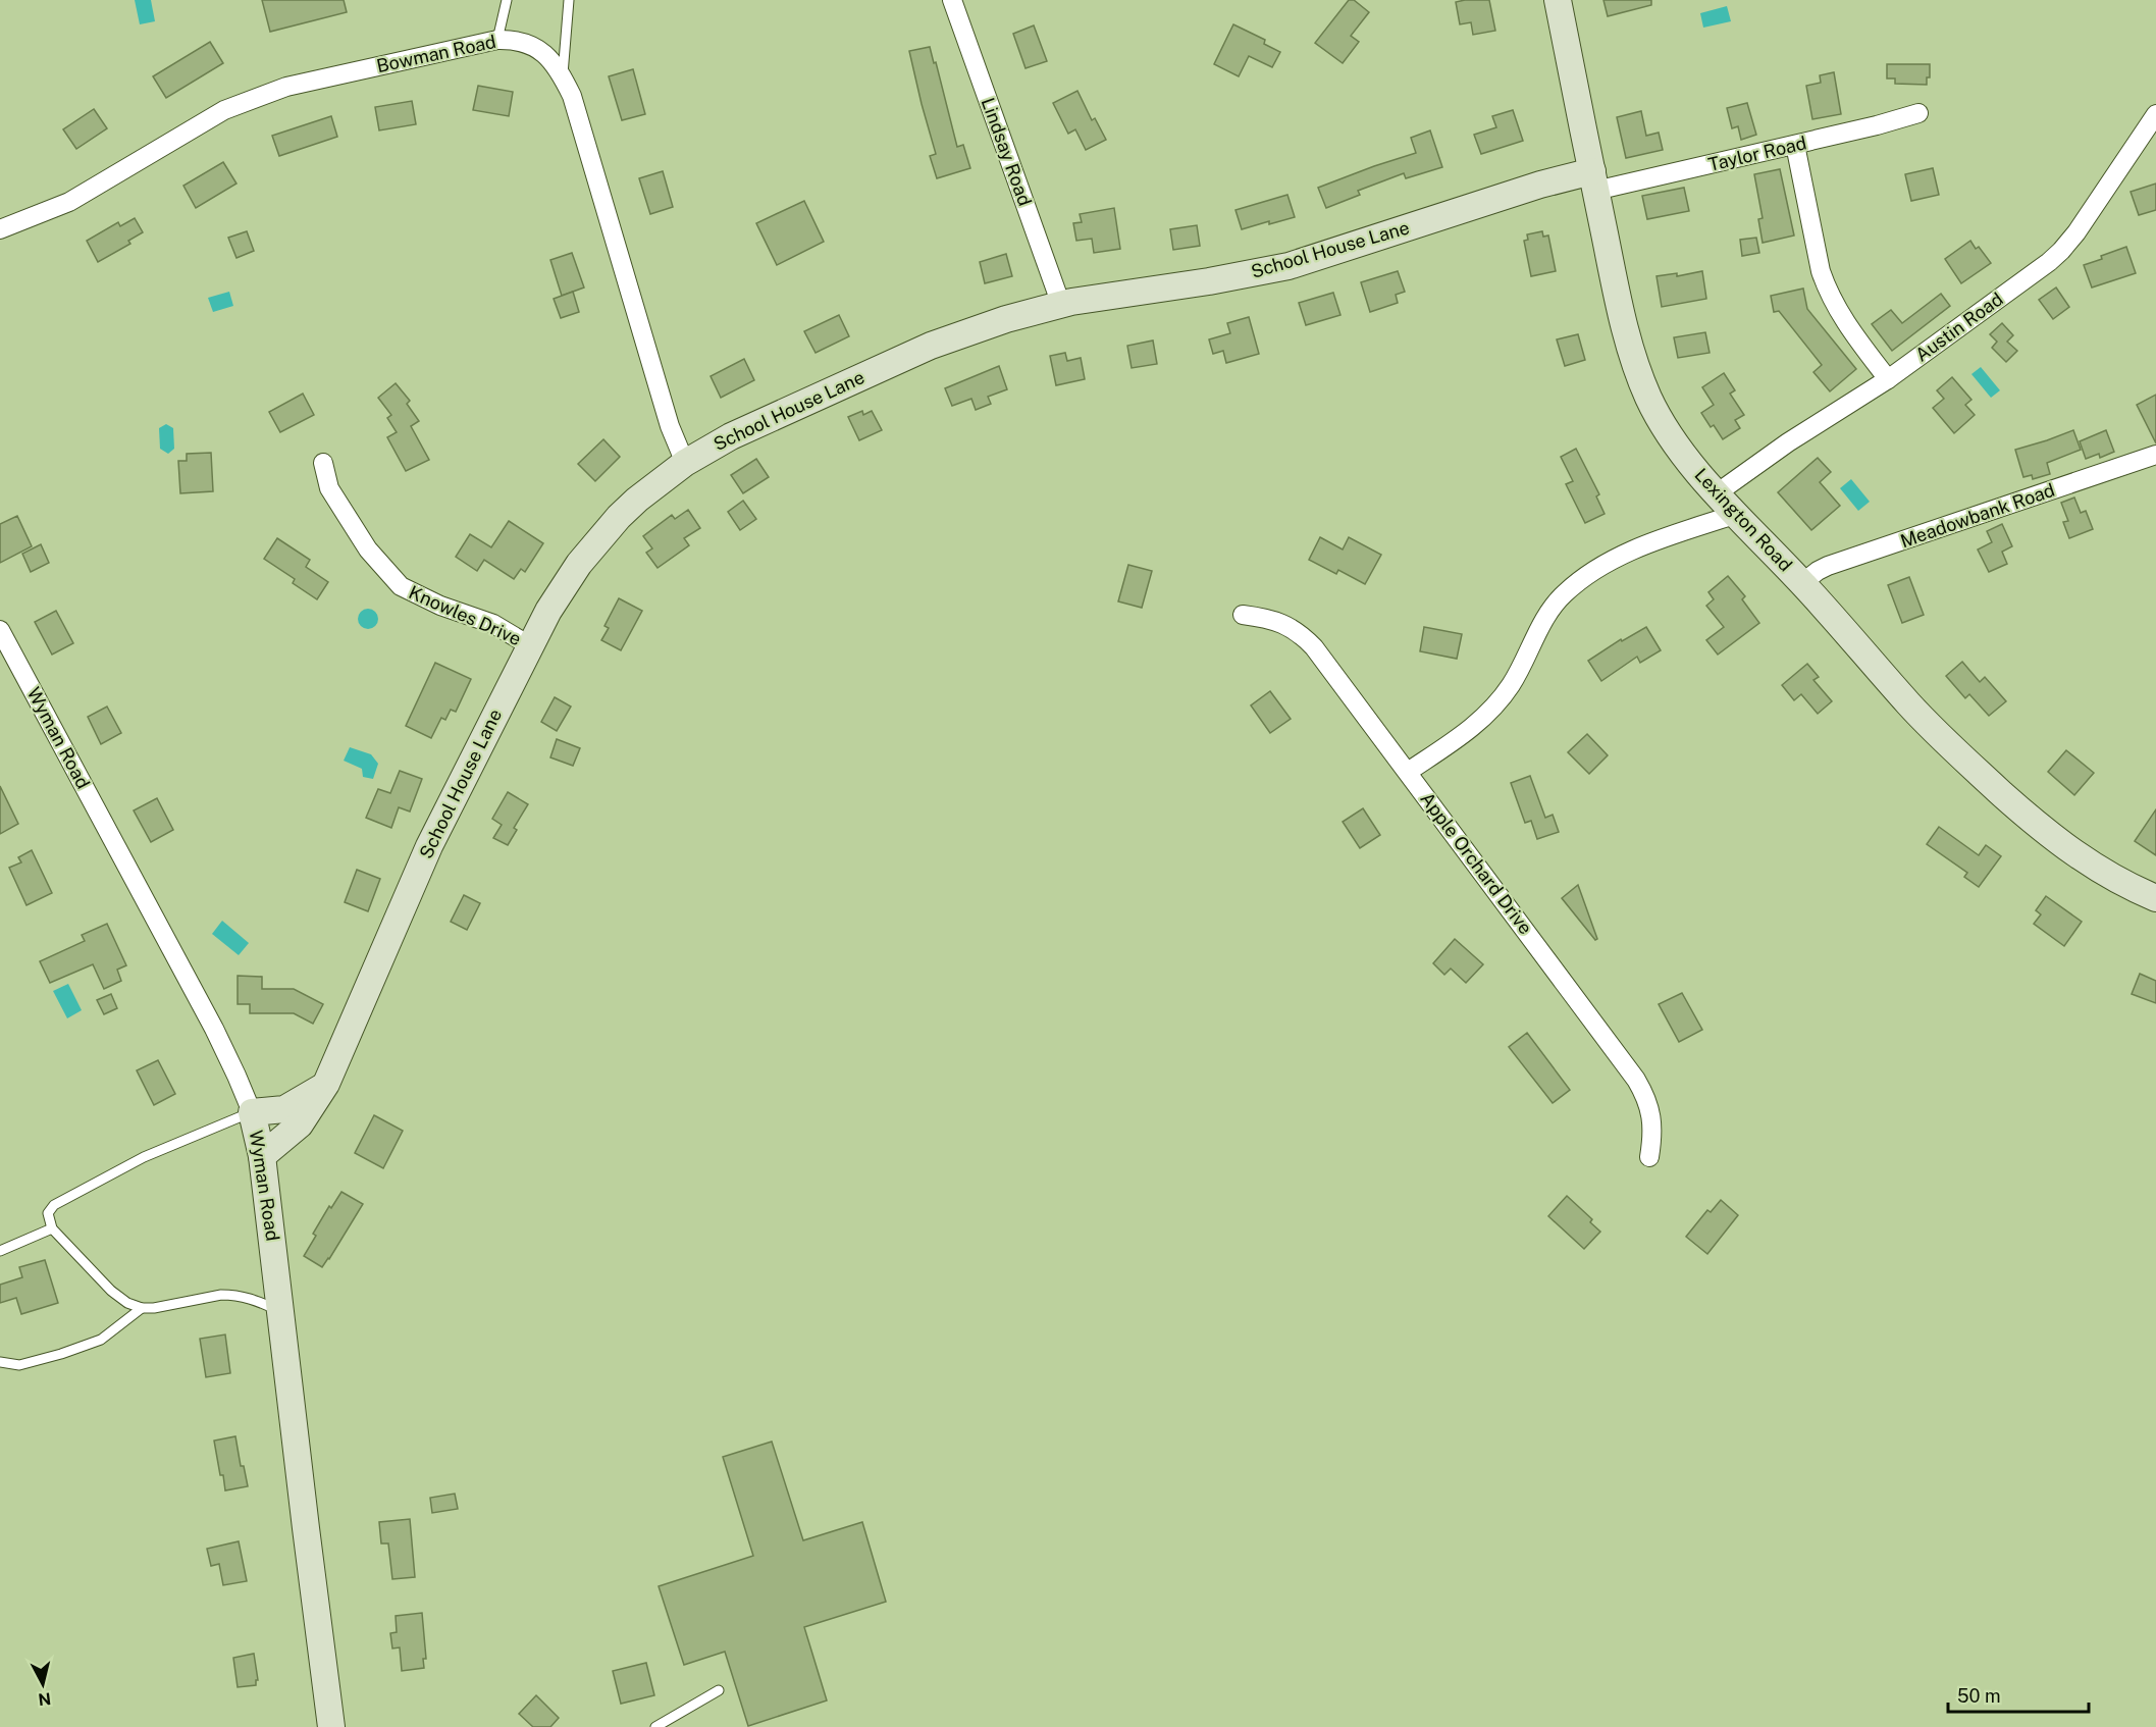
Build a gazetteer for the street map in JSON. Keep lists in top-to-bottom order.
{
  "streets": {
    "street": [
      "Bowman Road",
      "Lindsay Road",
      "Taylor Road",
      "School House Lane",
      "Austin Road",
      "Meadowbank Road",
      "Lexington Road",
      "Knowles Drive",
      "Wyman Road",
      "Apple Orchard Drive"
    ]
  },
  "crossings": [
    ["Bowman Road", "School House Lane"],
    ["Lindsay Road", "School House Lane"],
    ["Taylor Road", "School House Lane"],
    ["Taylor Road", "Lexington Road"],
    ["School House Lane", "Lexington Road"],
    ["School House Lane", "Knowles Drive"],
    ["School House Lane", "Wyman Road"],
    ["Austin Road", "Lexington Road"],
    ["Meadowbank Road", "Lexington Road"]
  ],
  "scale_bar": "50 m",
  "north": "bottom"
}
